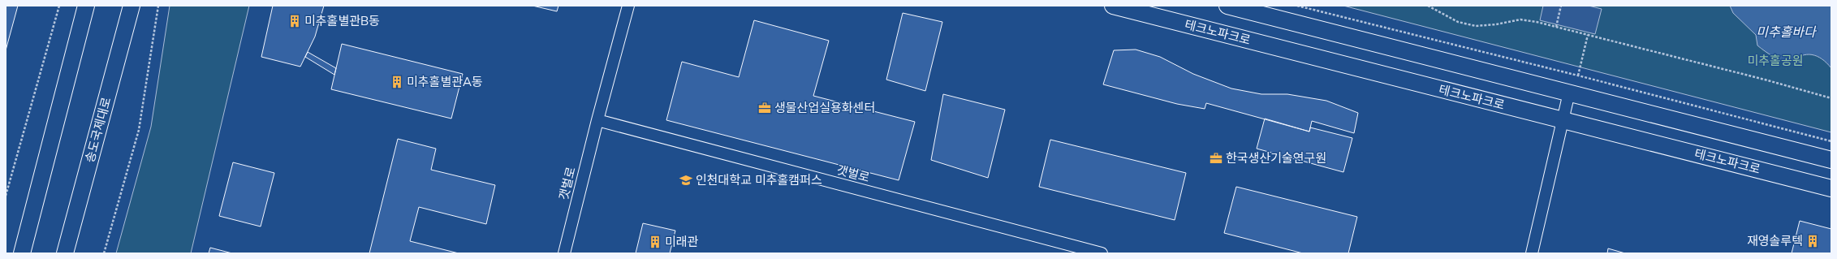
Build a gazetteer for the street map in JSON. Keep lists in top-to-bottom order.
{
  "streets": {
    "street": ["테크노파크로", "송도국제대로", "갯벌로"]
  },
  "water": ["미추홀바다"],
  "parks": ["미추홀공원"],
  "places": {
    "building": [
      "미추홀별관B동",
      "미추홀별관A동",
      "재영솔루텍",
      "미래관"
    ],
    "office": ["생물산업실용화센터", "한국생산기술연구원"],
    "school or university": ["인천대학교 미추홀캠퍼스"]
  }
}
